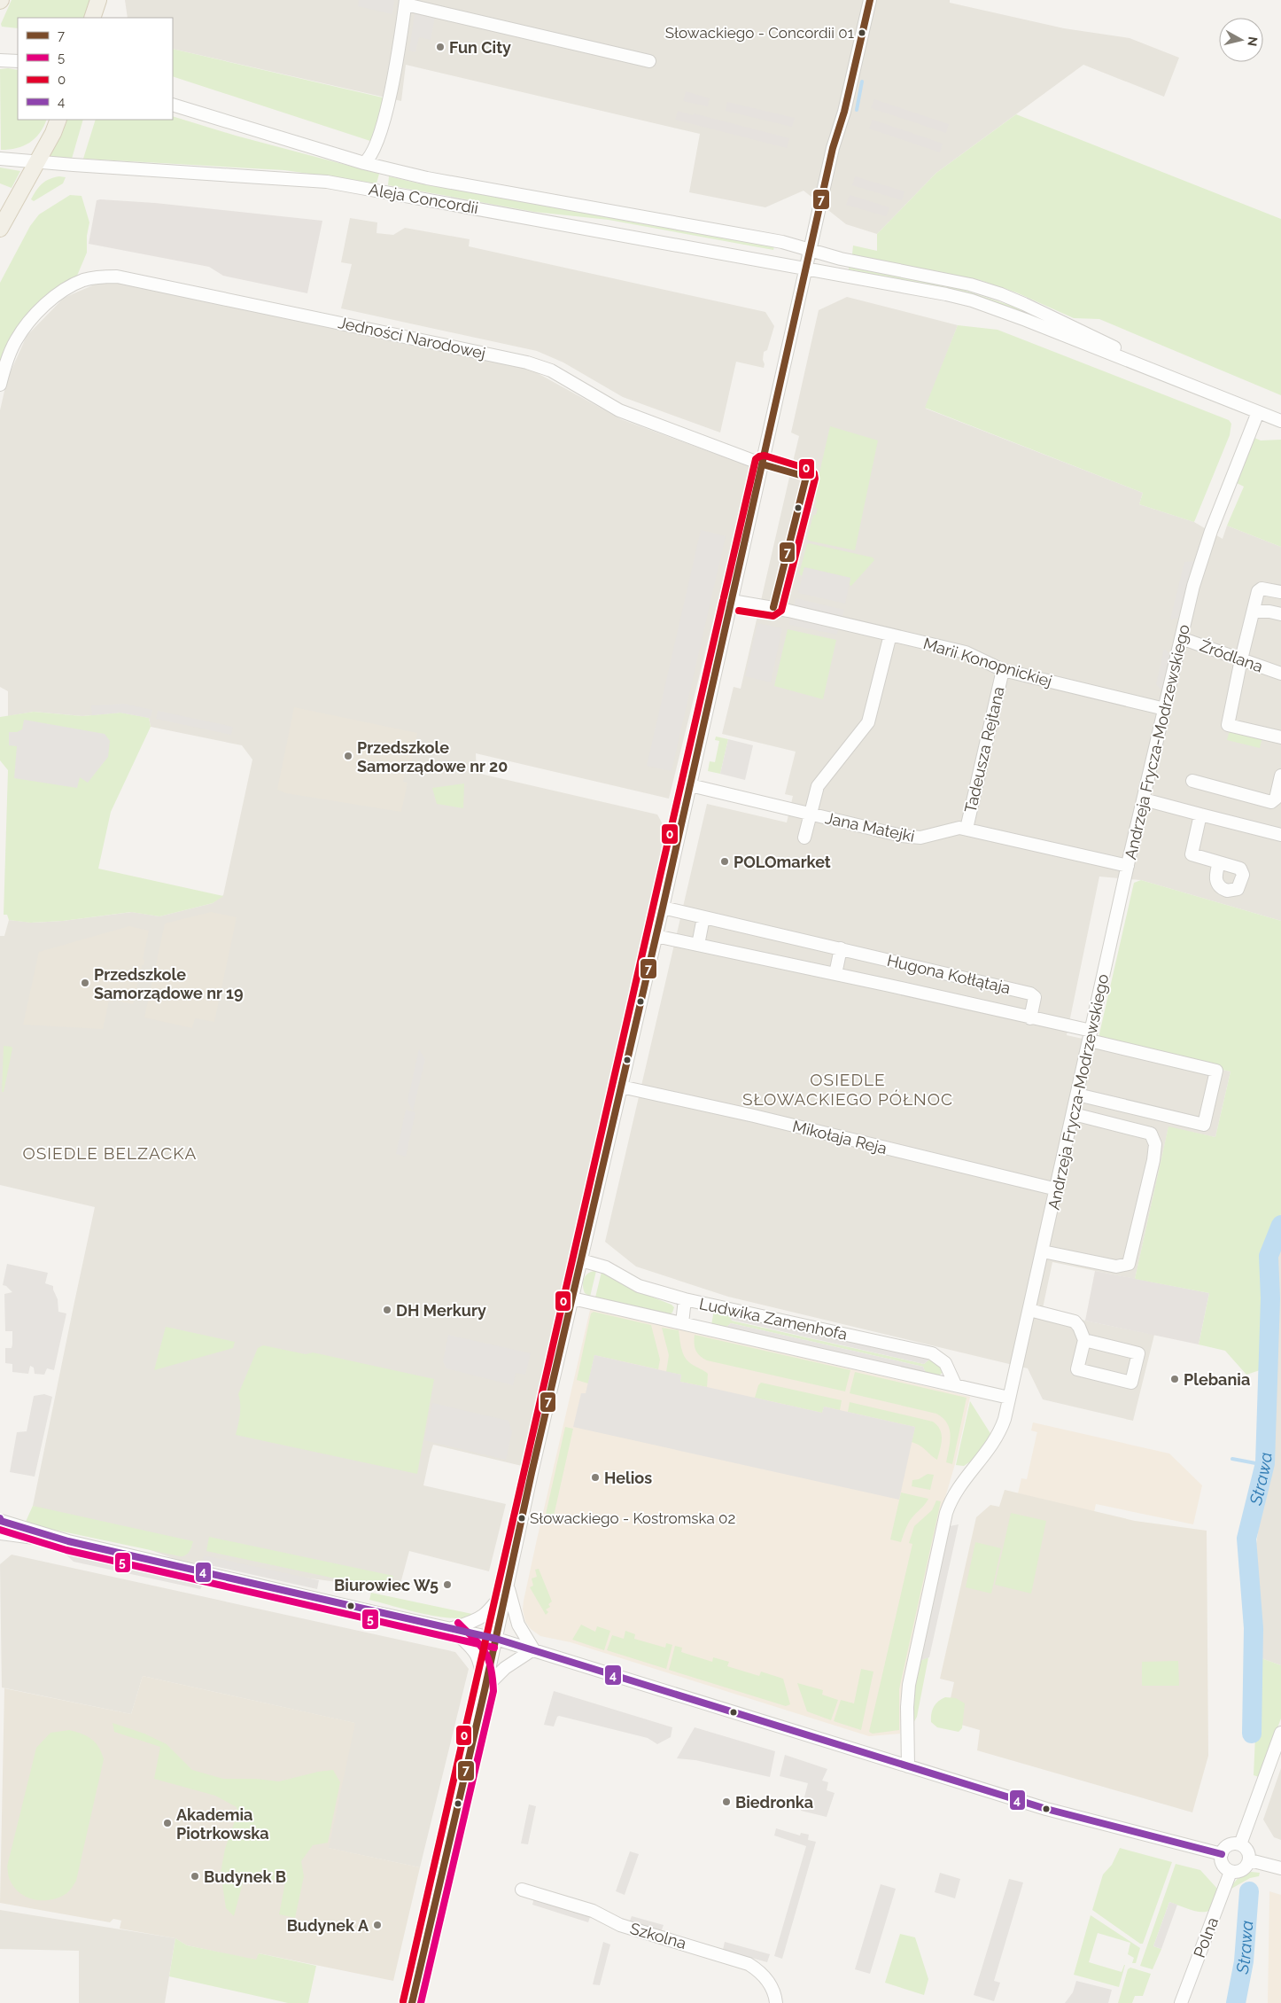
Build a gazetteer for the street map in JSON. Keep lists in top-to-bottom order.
{
  "streets": {
    "street": [
      "Aleja Concordii",
      "Jedności Narodowej",
      "Źródlana",
      "Marii Konopnickiej",
      "Andrzeja Frycza-Modrzewskiego",
      "Tadeusza Rejtana",
      "Jana Matejki",
      "Hugona Kołłątaja",
      "Mikołaja Reja",
      "Ludwika Zamenhofa",
      "Szkolna",
      "Polna"
    ]
  },
  "crossings": [
    ["Źródlana", "Andrzeja Frycza-Modrzewskiego"],
    ["Marii Konopnickiej", "Andrzeja Frycza-Modrzewskiego"],
    ["Marii Konopnickiej", "Tadeusza Rejtana"],
    ["Andrzeja Frycza-Modrzewskiego", "Jana Matejki"],
    ["Andrzeja Frycza-Modrzewskiego", "Hugona Kołłątaja"],
    ["Andrzeja Frycza-Modrzewskiego", "Mikołaja Reja"],
    ["Andrzeja Frycza-Modrzewskiego", "Ludwika Zamenhofa"],
    ["Tadeusza Rejtana", "Jana Matejki"]
  ],
  "districts": ["OSIEDLE SŁOWACKIEGO PÓŁNOC", "OSIEDLE BELZACKA"],
  "water": ["Strawa"],
  "places": [
    "Słowackiego - Concordii 01",
    "Fun City",
    "Przedszkole Samorządowe nr 20",
    "POLOmarket",
    "Przedszkole Samorządowe nr 19",
    "DH Merkury",
    "Plebania",
    "Helios",
    "Słowackiego - Kostromska 02",
    "Biurowiec W5",
    "Biedronka",
    "Akademia Piotrkowska",
    "Budynek B",
    "Budynek A"
  ],
  "lines": [
    "transit line 7",
    "transit line 0",
    "transit line 4",
    "transit line 5"
  ],
  "legend": [
    "7",
    "5",
    "0",
    "4"
  ],
  "north": "right"
}
